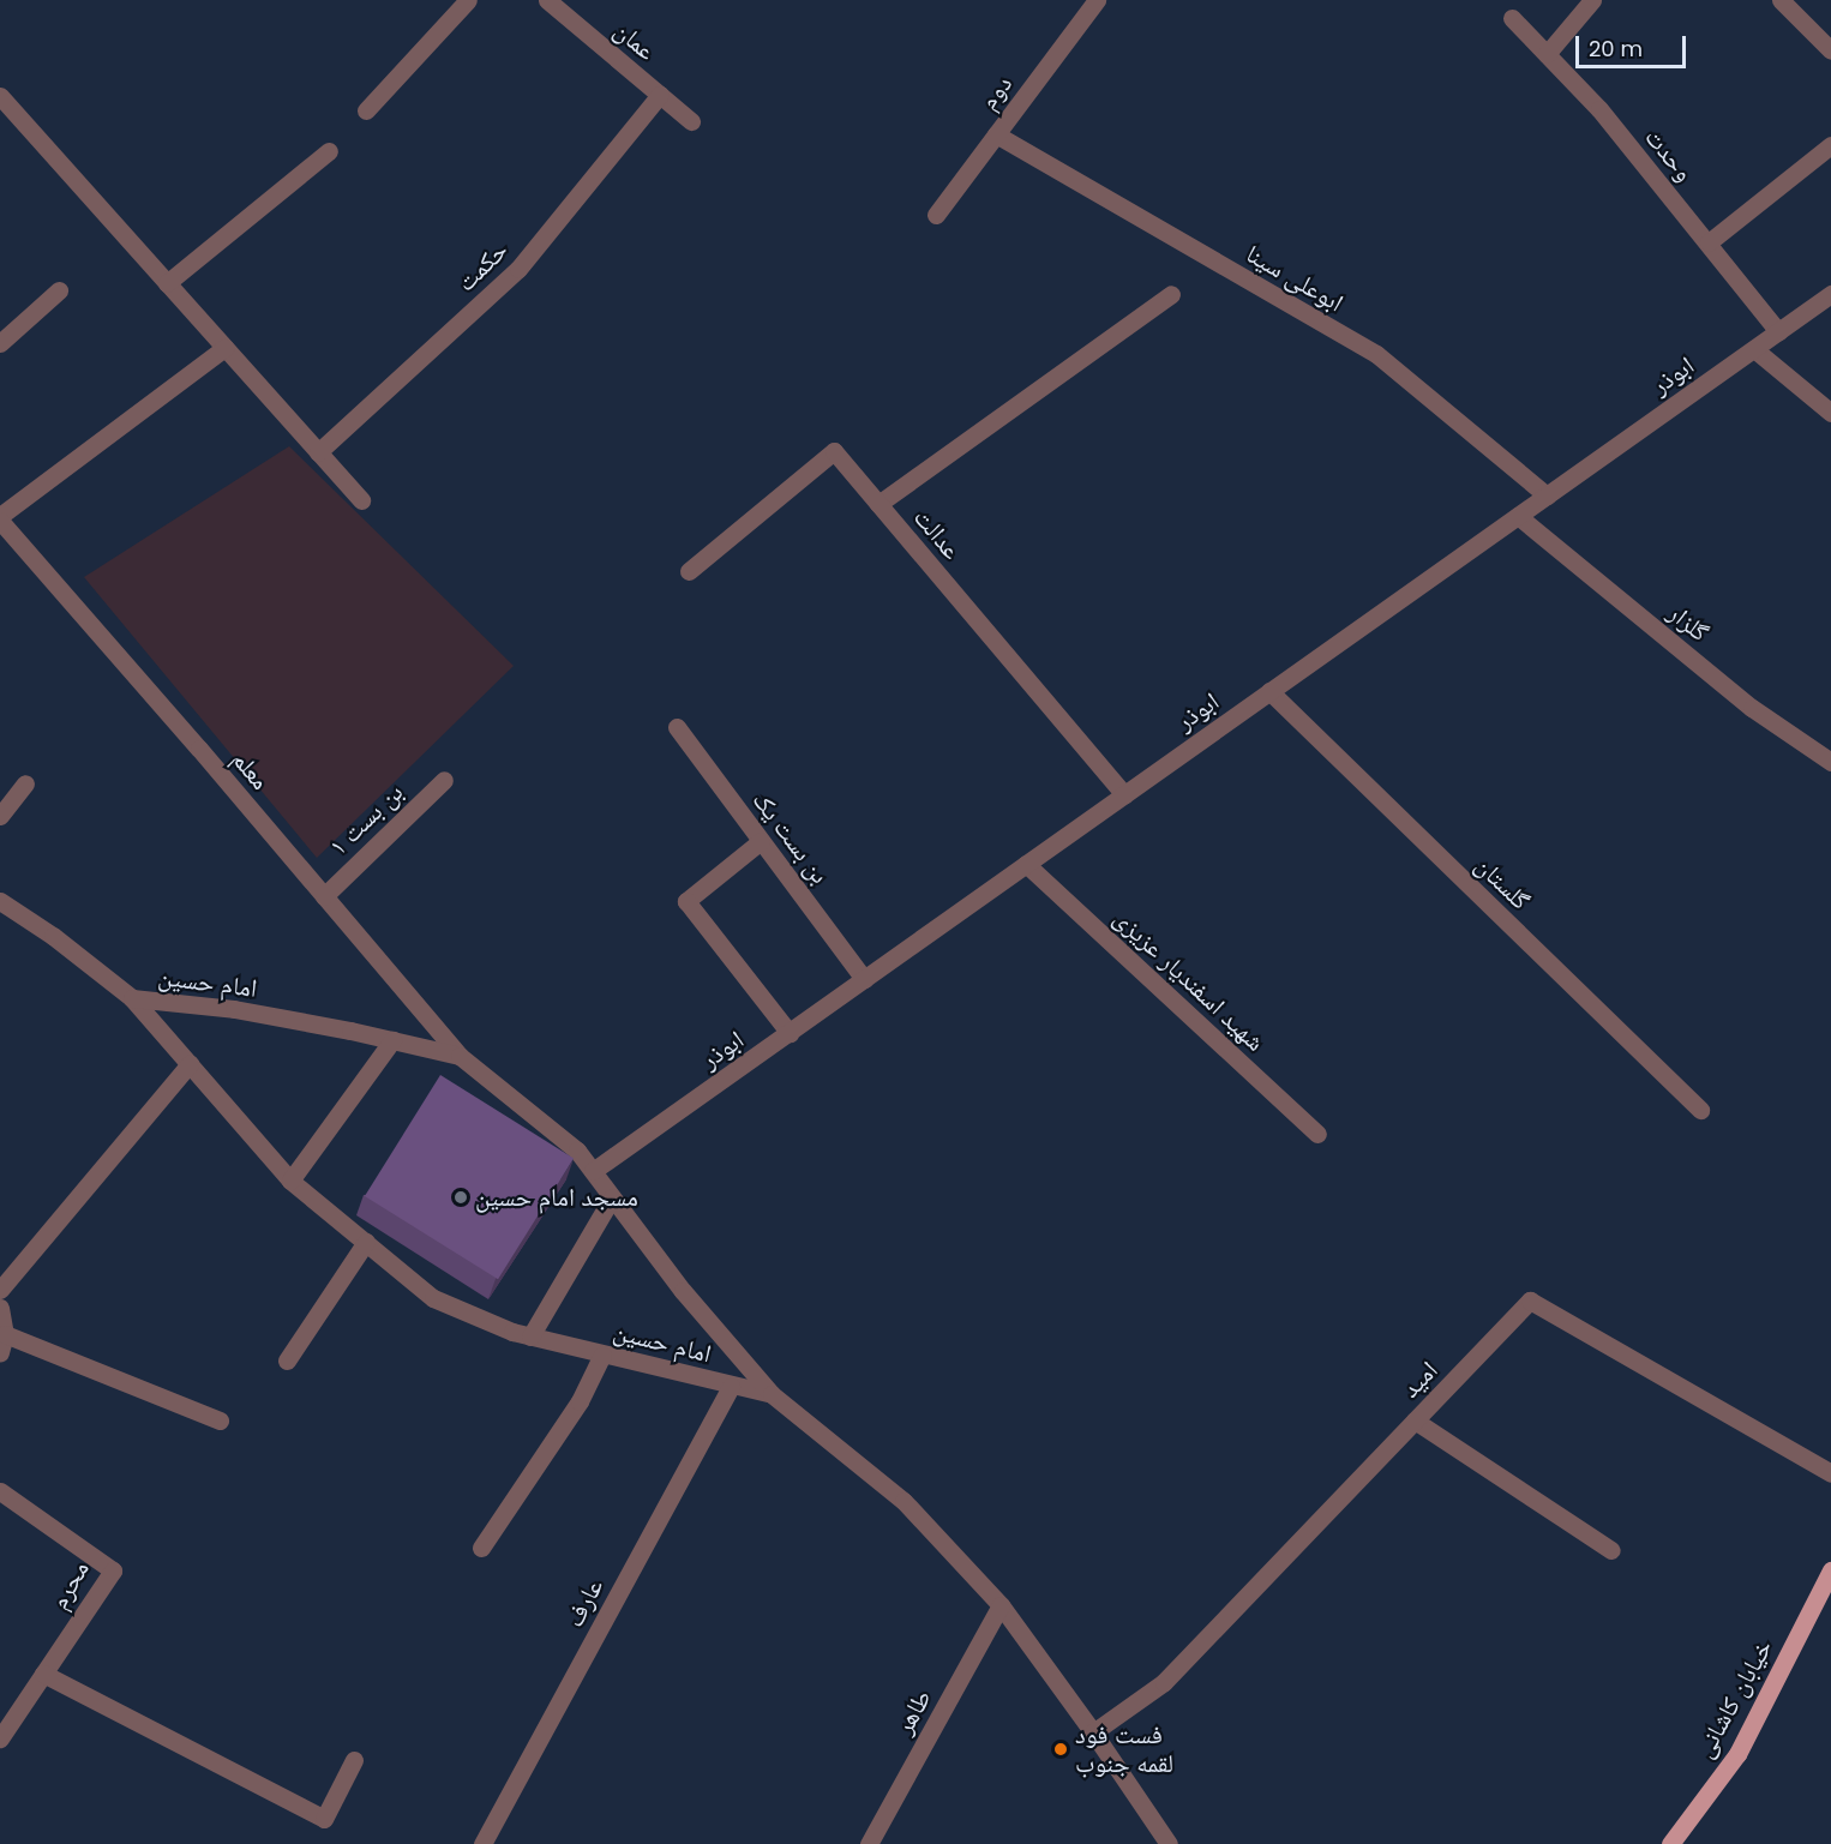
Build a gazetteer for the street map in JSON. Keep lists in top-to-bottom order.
{
  "streets": {
    "main road": ["خیابان کاشانی"],
    "street": [
      "عمان",
      "دوم",
      "وحدت",
      "حکمت",
      "ابوعلی سینا",
      "ابوذر",
      "عدالت",
      "گلزار",
      "معلم",
      "بن بست ۱",
      "بن بست یک",
      "گلستان",
      "شهید اسفندیار عزیزی",
      "امام حسین",
      "امید",
      "محرم",
      "عارف",
      "طاهر"
    ]
  },
  "crossings": [
    ["عمان", "حکمت"],
    ["دوم", "ابوعلی سینا"],
    ["وحدت", "ابوذر"],
    ["ابوعلی سینا", "ابوذر"],
    ["ابوذر", "عدالت"],
    ["ابوذر", "گلزار"],
    ["ابوذر", "بن بست یک"],
    ["ابوذر", "گلستان"],
    ["ابوذر", "شهید اسفندیار عزیزی"],
    ["ابوذر", "امام حسین"],
    ["معلم", "بن بست ۱"],
    ["معلم", "امام حسین"],
    ["امام حسین", "امید"],
    ["امام حسین", "عارف"],
    ["امام حسین", "طاهر"]
  ],
  "places": ["مسجد امام حسین", "فست فود لقمه جنوب"],
  "scale_bar": "20 m"
}
